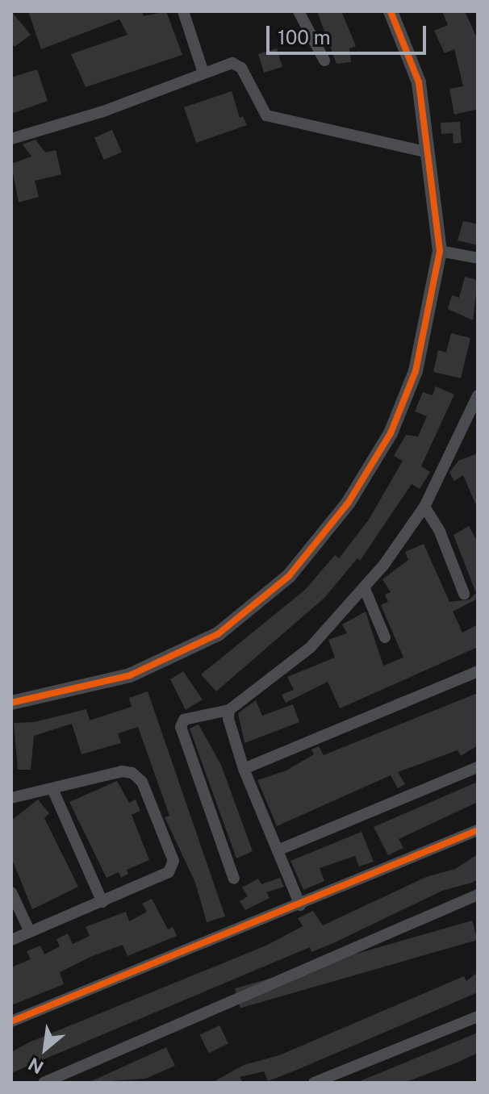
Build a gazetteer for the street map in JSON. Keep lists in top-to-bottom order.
{
  "scale_bar": "100 m",
  "north": "bottom left"
}
